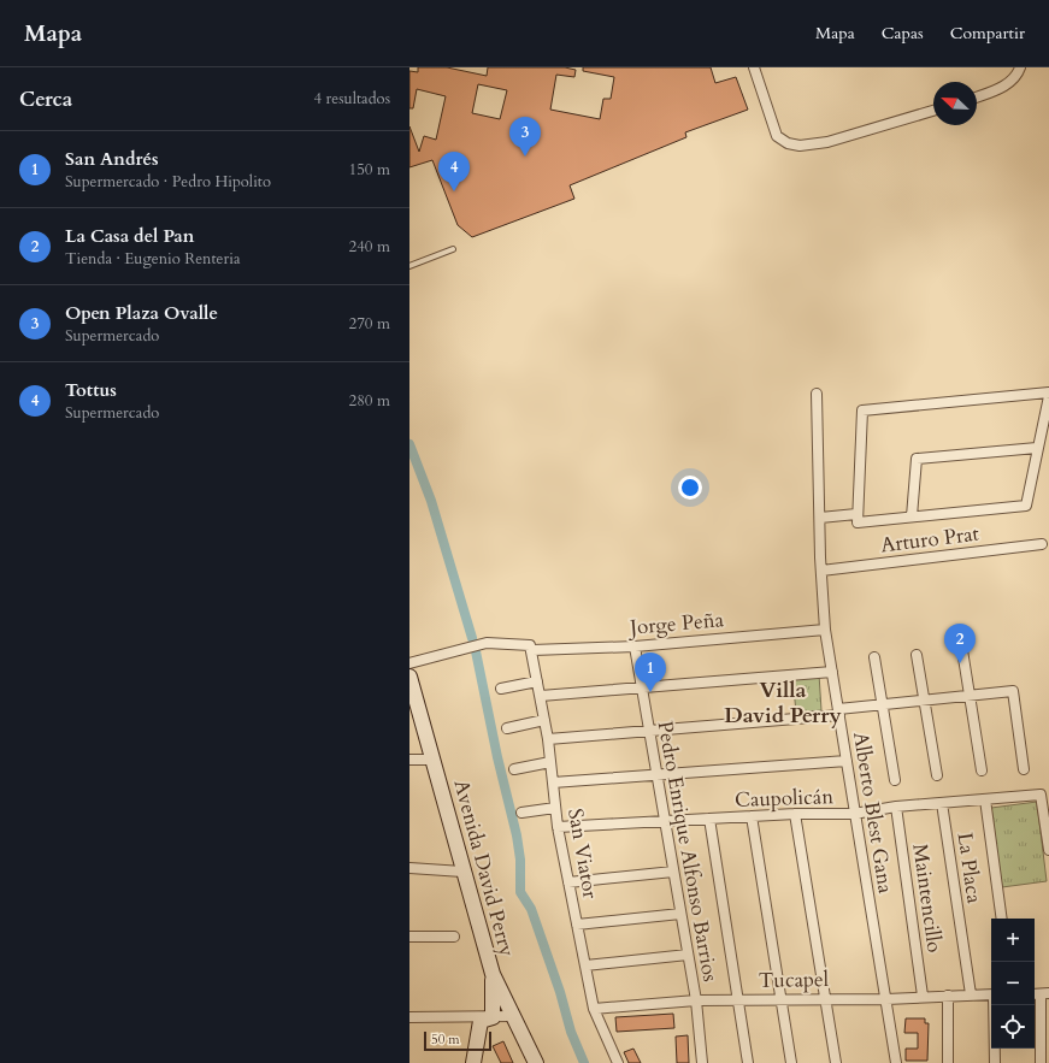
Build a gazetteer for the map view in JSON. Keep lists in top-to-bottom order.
{
  "streets": {
    "main road": ["Avenida David Perry"],
    "street": [
      "Arturo Prat",
      "Jorge Peña",
      "Caupolicán",
      "Alberto Blest Gana",
      "Pedro Enrique Alfonso Barrios",
      "San Viator",
      "La Placa",
      "Maintencillo",
      "Tucapel"
    ]
  },
  "crossings": [
    ["Arturo Prat", "Alberto Blest Gana"],
    ["Jorge Peña", "Alberto Blest Gana"],
    ["Jorge Peña", "Pedro Enrique Alfonso Barrios"],
    ["Jorge Peña", "San Viator"],
    ["Caupolicán", "Alberto Blest Gana"],
    ["Caupolicán", "Pedro Enrique Alfonso Barrios"],
    ["Caupolicán", "San Viator"],
    ["Caupolicán", "La Placa"],
    ["Caupolicán", "Maintencillo"],
    ["Alberto Blest Gana", "Tucapel"],
    ["Pedro Enrique Alfonso Barrios", "Tucapel"],
    ["San Viator", "Tucapel"],
    ["La Placa", "Tucapel"],
    ["Maintencillo", "Tucapel"]
  ],
  "districts": ["Villa David Perry"],
  "scale_bar": "50 m",
  "north": "top left",
  "page": {
    "header": "Mapa",
    "nav": ["Mapa", "Capas", "Compartir"],
    "heading": ["Cerca", "4 resultados"],
    "pins": [
      "3",
      "4",
      "2",
      "1"
    ],
    "list": [
      {
        "mark": "1",
        "name": "San Andrés",
        "note": "Supermercado · Pedro Hipolito",
        "value": "150 m"
      },
      {
        "mark": "2",
        "name": "La Casa del Pan",
        "note": "Tienda · Eugenio Renteria",
        "value": "240 m"
      },
      {
        "mark": "3",
        "name": "Open Plaza Ovalle",
        "note": "Supermercado",
        "value": "270 m"
      },
      {
        "mark": "4",
        "name": "Tottus",
        "note": "Supermercado",
        "value": "280 m"
      }
    ],
    "map_buttons": ["+", "−"],
    "scale": "50 m"
  }
}
